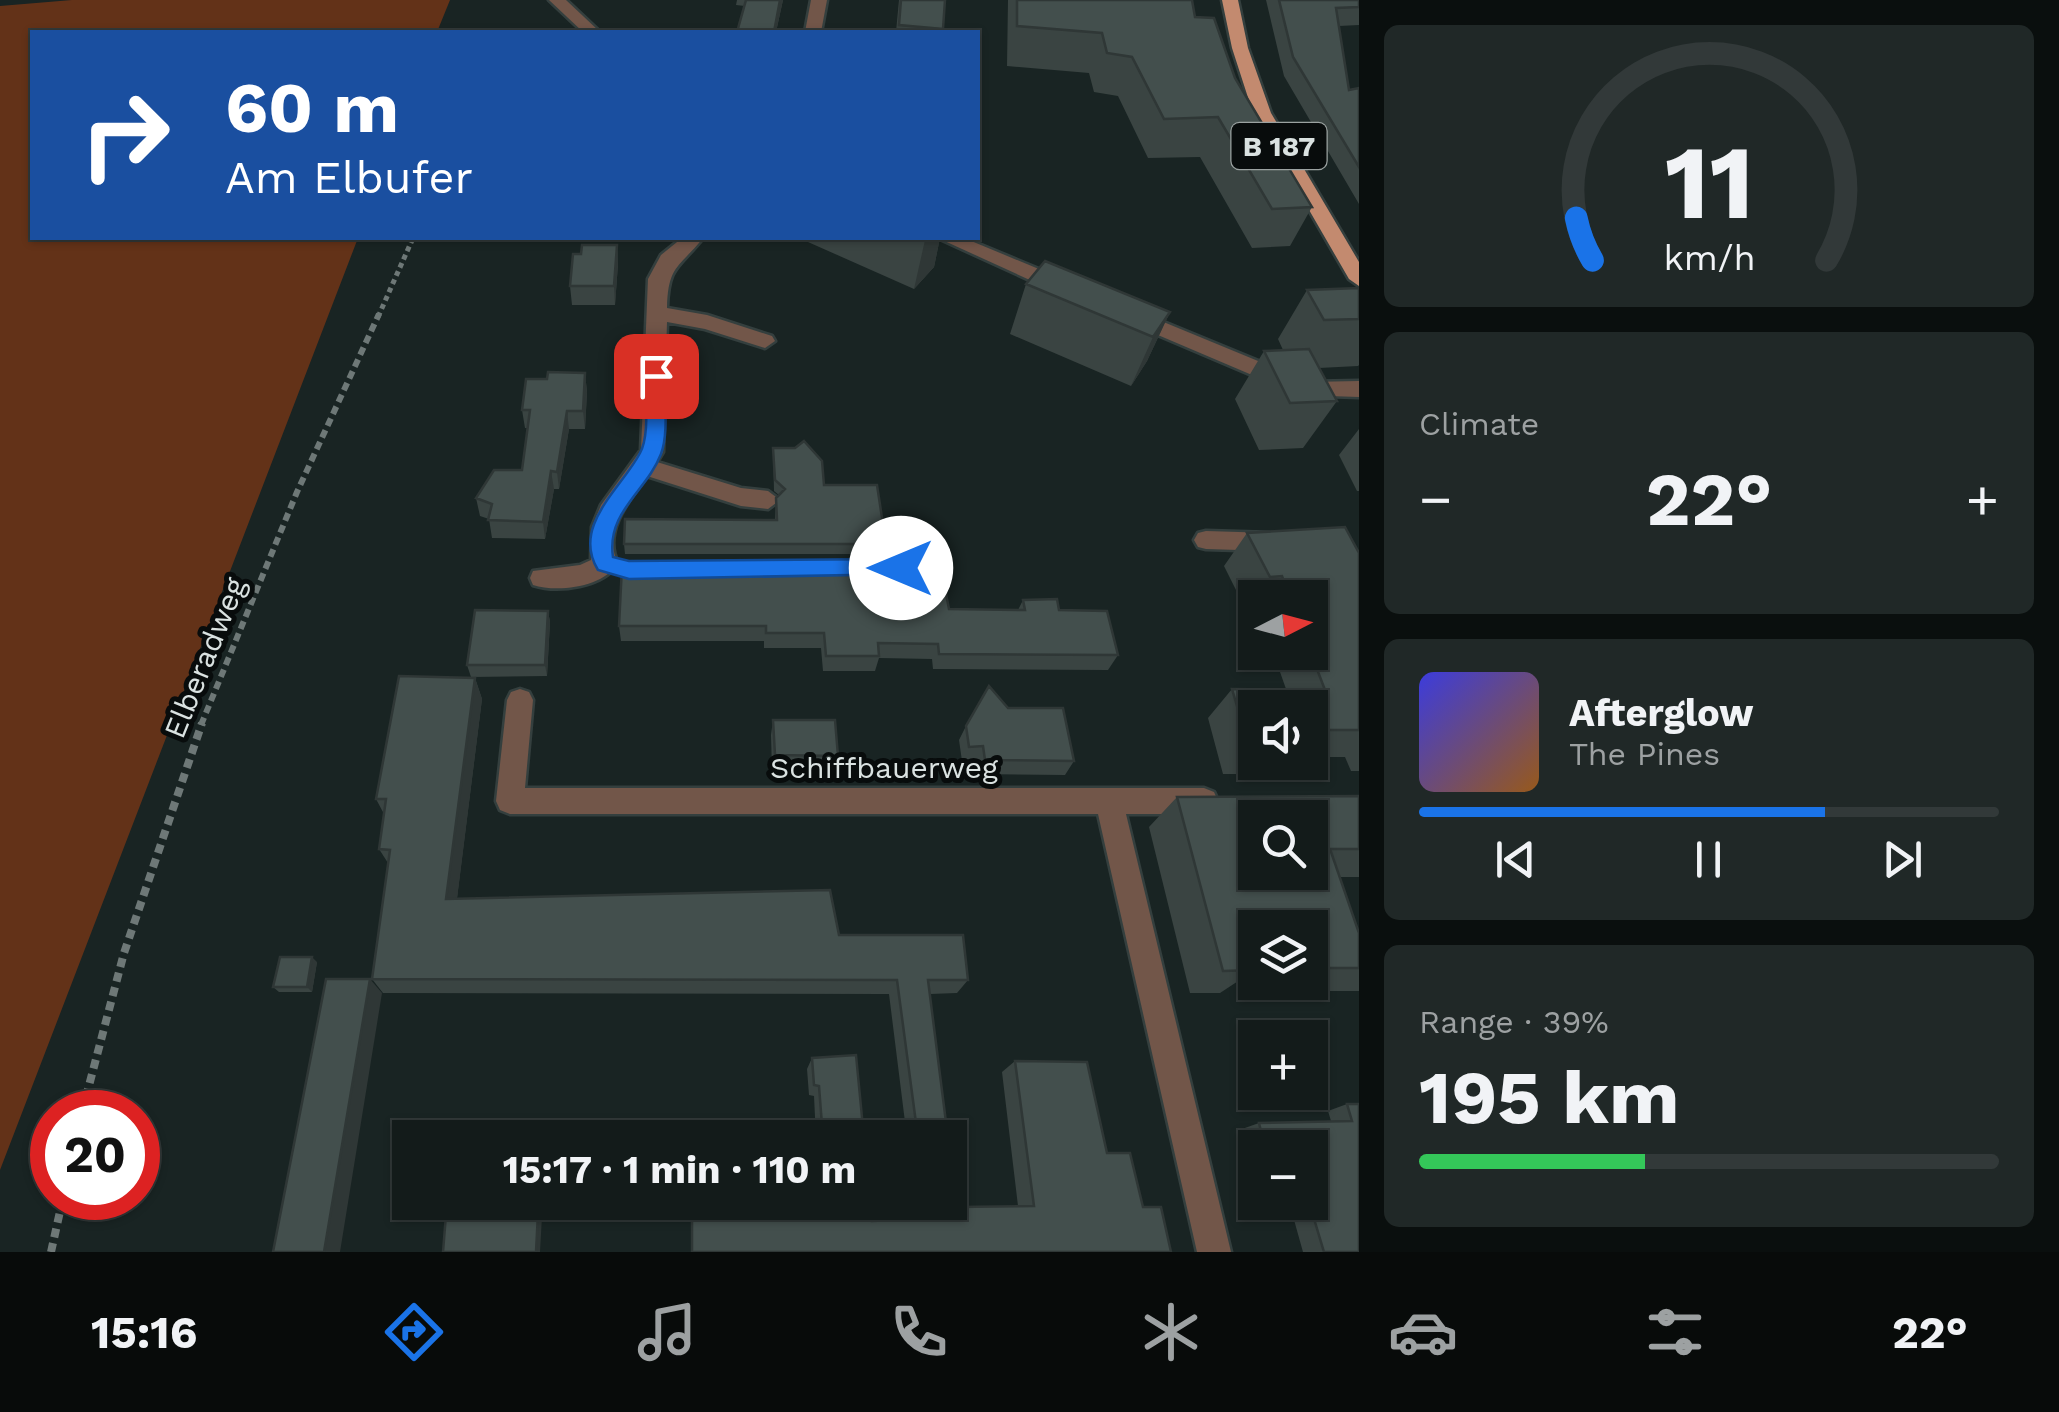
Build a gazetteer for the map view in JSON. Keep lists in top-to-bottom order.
{
  "streets": {
    "main road": ["B 187"],
    "street": ["Schiffbauerweg"],
    "path": ["Elberadweg"]
  },
  "north": "right",
  "page": {
    "turn": ["60 m", "Am Elbufer"],
    "tile": [
      "Climate",
      ["Range · 39%", "195 km"]
    ],
    "heat": ["−", "22°", "+"],
    "map_buttons": ["+", "−"],
    "song": ["Afterglow", "The Pines"],
    "limit": "20",
    "trip": "15:17 · 1 min · 110 m",
    "tabs": ["15:16", "22°"],
    "gauge": ["11", "km/h"]
  }
}
